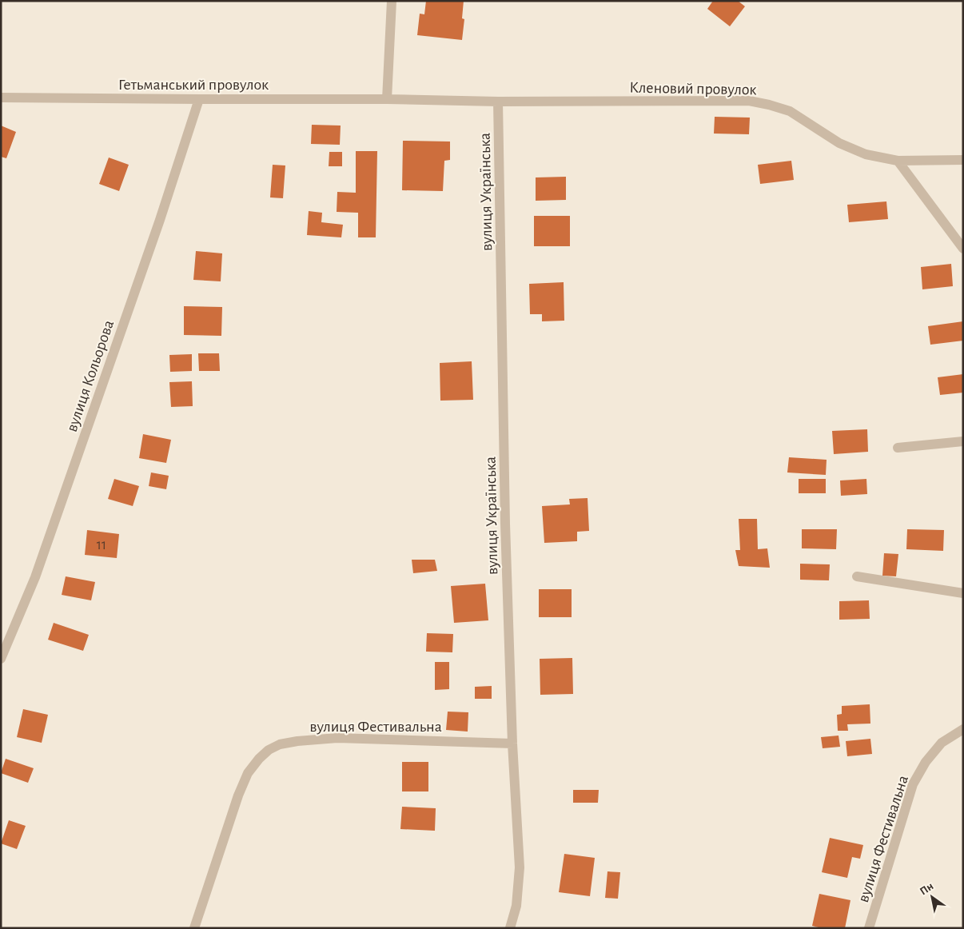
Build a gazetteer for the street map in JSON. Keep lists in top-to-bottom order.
{
  "streets": {
    "street": [
      "Гетьманський провулок",
      "Кленовий провулок",
      "вулиця Українська",
      "вулиця Кольорова",
      "вулиця Фестивальна"
    ]
  },
  "crossings": [
    ["Гетьманський провулок", "Кленовий провулок"],
    ["Гетьманський провулок", "вулиця Українська"],
    ["Гетьманський провулок", "вулиця Кольорова"],
    ["Кленовий провулок", "вулиця Українська"],
    ["вулиця Українська", "вулиця Фестивальна"]
  ],
  "house_numbers": ["11"],
  "north": "top left"
}
